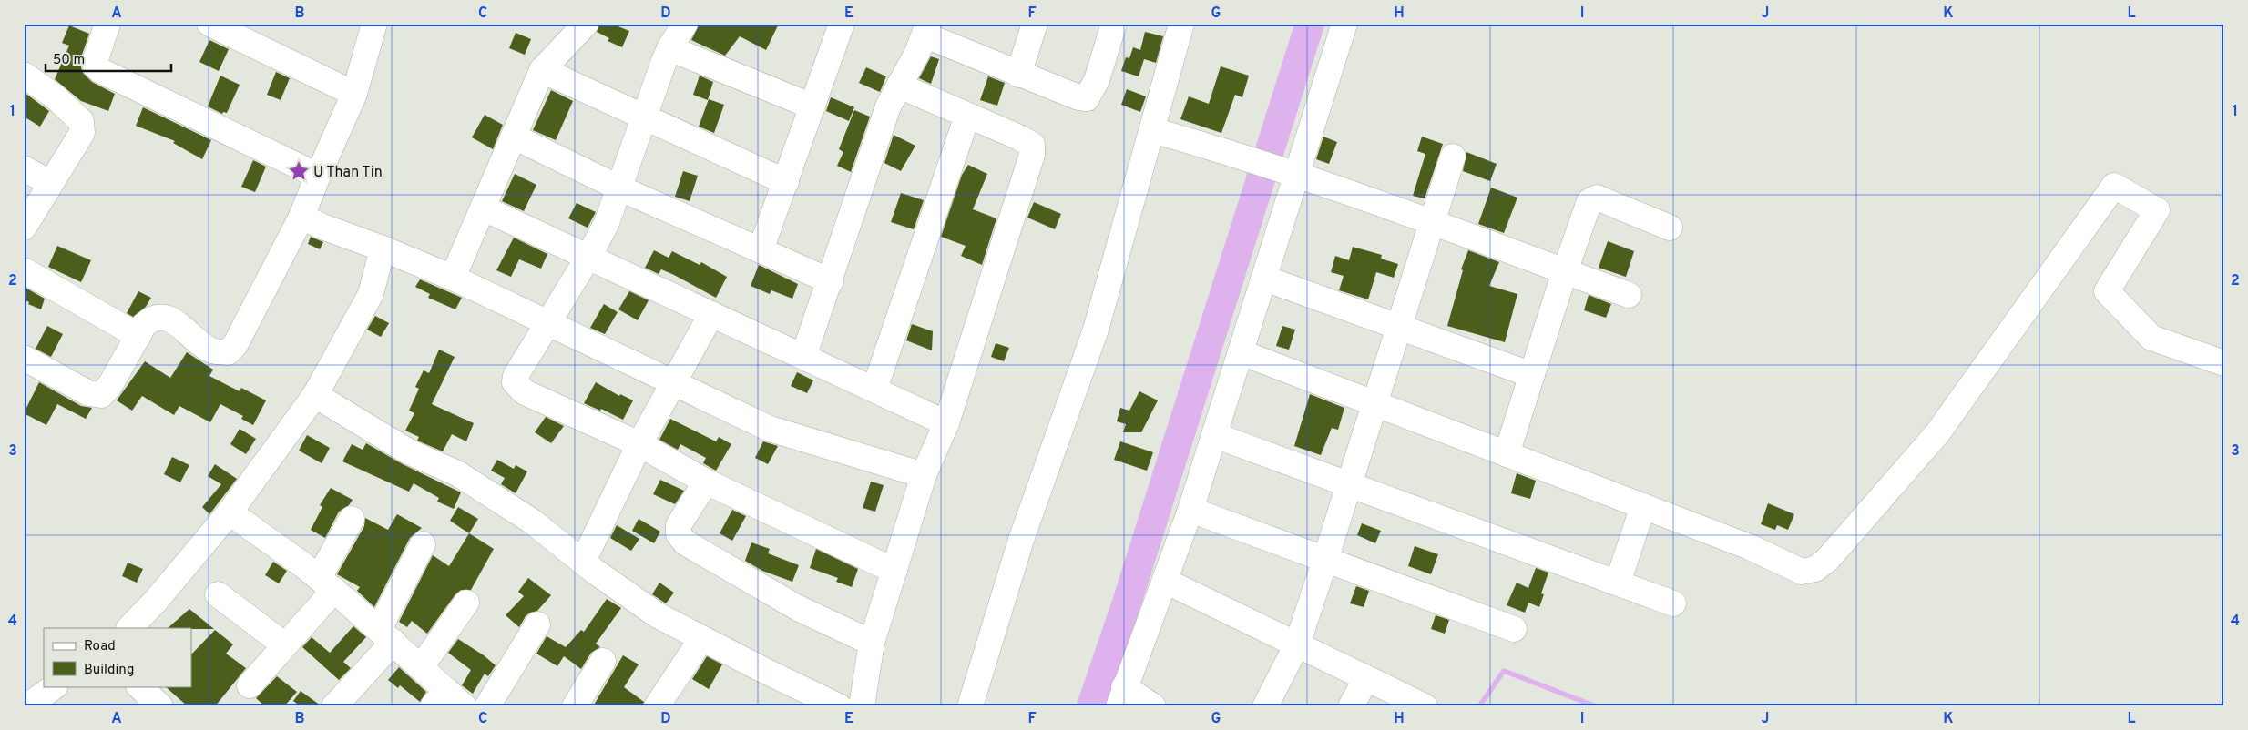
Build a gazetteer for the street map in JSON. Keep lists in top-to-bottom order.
{
  "places": {
    "place": ["U Than Tin"]
  },
  "legend": ["Road", "Building"],
  "scale_bar": "50 m",
  "grid": {
    "columns": [
      "A",
      "B",
      "C",
      "D",
      "E",
      "F",
      "G",
      "H",
      "I",
      "J",
      "K",
      "L"
    ],
    "rows": [
      "1",
      "2",
      "3",
      "4"
    ]
  }
}
